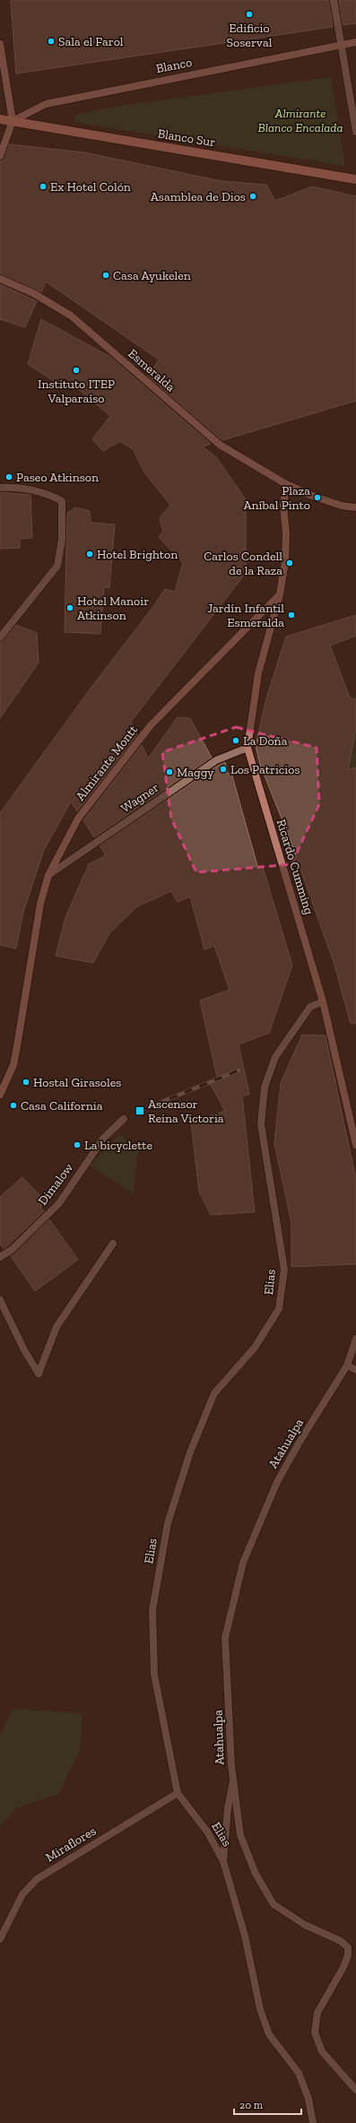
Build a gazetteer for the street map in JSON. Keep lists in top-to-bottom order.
{
  "streets": {
    "main road": [
      "Blanco",
      "Blanco Sur",
      "Esmeralda",
      "Almirante Montt",
      "Ricardo Cumming"
    ],
    "street": [
      "Wagner",
      "Dimalow",
      "Elias",
      "Atahualpa",
      "Miraflores"
    ]
  },
  "crossings": [
    ["Blanco", "Blanco Sur"],
    ["Almirante Montt", "Wagner"],
    ["Almirante Montt", "Ricardo Cumming"],
    ["Wagner", "Ricardo Cumming"],
    ["Ricardo Cumming", "Elias"],
    ["Elias", "Miraflores"]
  ],
  "parks": ["Almirante Blanco Encalada"],
  "places": {
    "other": [
      "Edificio Soserval",
      "Sala el Farol",
      "Ex Hotel Colón",
      "Asamblea de Dios",
      "Casa Ayukelen",
      "Instituto ITEP Valparaíso",
      "Paseo Atkinson",
      "Plaza Aníbal Pinto",
      "Hotel Brighton",
      "Carlos Condell de la Raza",
      "Hotel Manoir Atkinson",
      "Jardín Infantil Esmeralda",
      "La Doña",
      "Los Patricios",
      "Maggy",
      "Hostal Girasoles",
      "Casa California",
      "La bicyclette"
    ],
    "transit": ["Ascensor Reina Victoria"]
  },
  "scale_bar": "20 m"
}
